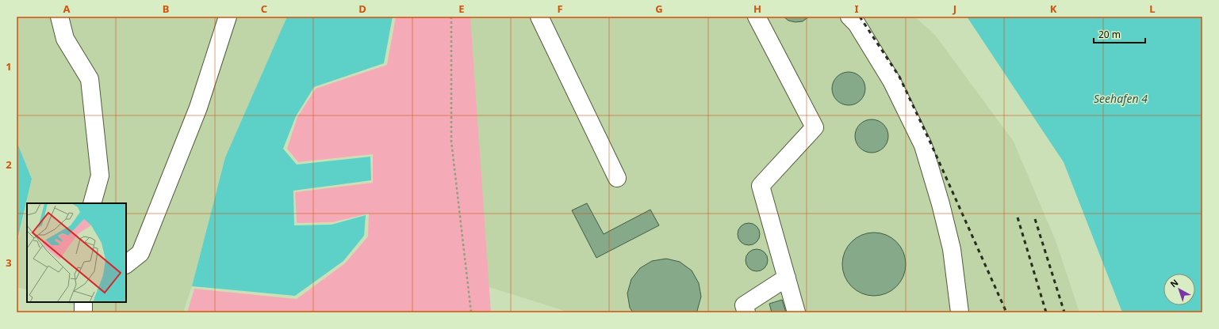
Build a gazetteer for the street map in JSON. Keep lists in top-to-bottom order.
{
  "water": ["Seehafen 4"],
  "scale_bar": "20 m",
  "north": "top left",
  "grid": {
    "columns": [
      "A",
      "B",
      "C",
      "D",
      "E",
      "F",
      "G",
      "H",
      "I",
      "J",
      "K",
      "L"
    ],
    "rows": ["1", "2", "3"]
  }
}
